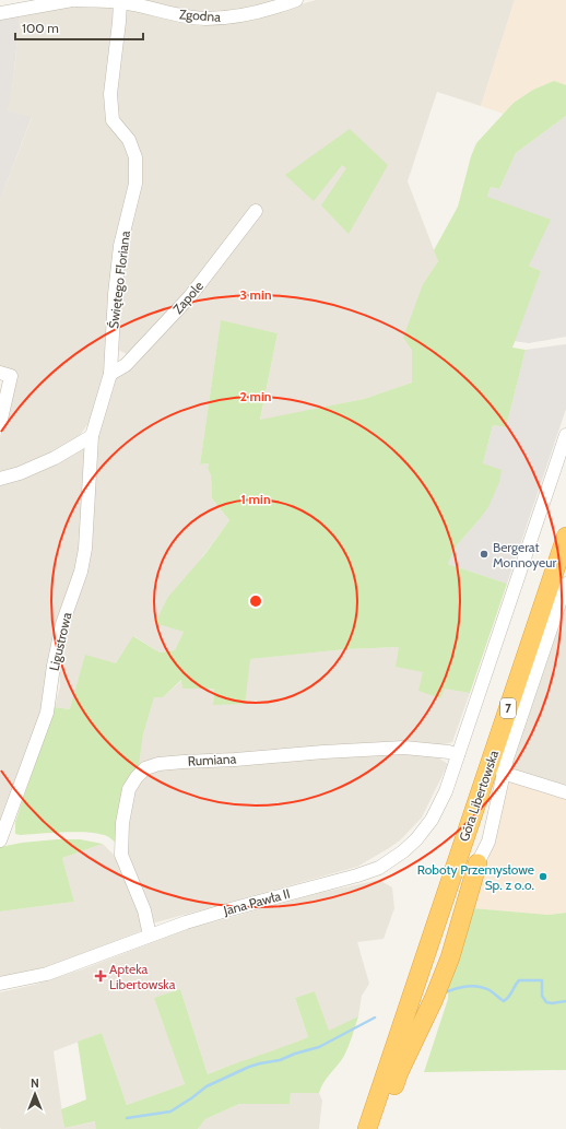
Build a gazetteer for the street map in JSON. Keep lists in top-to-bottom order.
{
  "streets": {
    "highway": ["7", "Góra Libertowska"],
    "street": [
      "Zgodna",
      "Świętego Floriana",
      "Zapole",
      "Ligustrowa",
      "Rumiana",
      "Jana Pawła II"
    ]
  },
  "crossings": [
    ["Zgodna", "Świętego Floriana"],
    ["Świętego Floriana", "Zapole"],
    ["Świętego Floriana", "Ligustrowa"],
    ["Rumiana", "Jana Pawła II"]
  ],
  "places": {
    "other": ["Bergerat Monnoyeur", "Roboty Przemysłowe Sp. z o.o."],
    "health": ["Apteka Libertowska"]
  },
  "scale_bar": "100 m",
  "north": "top",
  "rings": ["3 min", "2 min", "1 min"]
}
